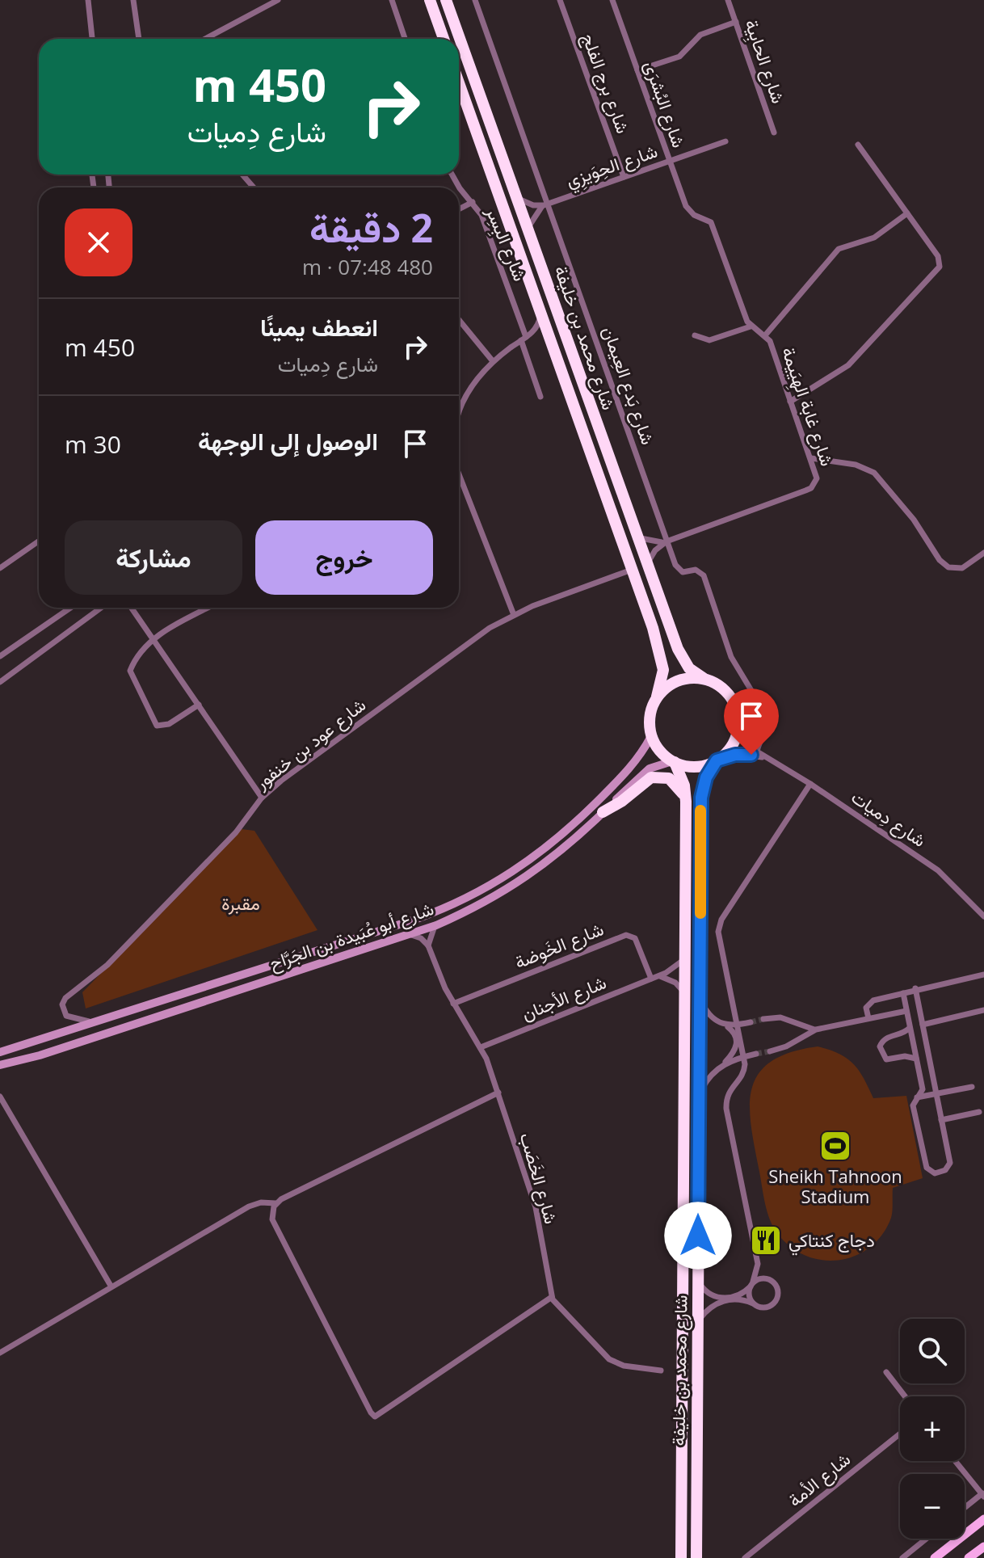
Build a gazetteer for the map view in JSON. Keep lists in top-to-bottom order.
{
  "streets": {
    "highway": ["شارع محمد بن خليفة"],
    "main road": ["شارع أبو عُبَيدة بن الجَرَّاح"],
    "street": [
      "شارع الحابِية",
      "شارع برج الفلج",
      "شارع البُشرَى",
      "شارع الحِوَيزِي",
      "شارع البِسِر",
      "شارع بَدع العِيمان",
      "شارع غابة الهِيَيمة",
      "شارع عود بن خنفور",
      "شارع دِميات",
      "شارع الخَوضة",
      "شارع الأجنان",
      "شارع الخَصَب",
      "شارع الأمة"
    ]
  },
  "crossings": [
    ["شارع برج الفلج", "شارع الحِوَيزِي"],
    ["شارع البُشرَى", "شارع الحِوَيزِي"],
    ["شارع الحِوَيزِي", "شارع بَدع العِيمان"],
    ["شارع محمد بن خليفة", "شارع عود بن خنفور"],
    ["شارع محمد بن خليفة", "شارع دِميات"],
    ["شارع محمد بن خليفة", "شارع أبو عُبَيدة بن الجَرَّاح"],
    ["شارع محمد بن خليفة", "شارع الأجنان"],
    ["شارع بَدع العِيمان", "شارع غابة الهِيَيمة"],
    ["شارع بَدع العِيمان", "شارع دِميات"],
    ["شارع عود بن خنفور", "شارع أبو عُبَيدة بن الجَرَّاح"],
    ["شارع دِميات", "شارع أبو عُبَيدة بن الجَرَّاح"],
    ["شارع الخَوضة", "شارع الأجنان"],
    ["شارع الخَوضة", "شارع الخَصَب"],
    ["شارع الأجنان", "شارع الخَصَب"]
  ],
  "parks": ["مقبرة"],
  "places": {
    "sports": ["Sheikh Tahnoon Stadium"],
    "restaurant": ["دجاج كنتاكي"]
  },
  "page": {
    "turn": ["450 m", "شارع دِميات"],
    "heading": ["2 دقيقة", "480 m · 07:48"],
    "list": [
      {
        "name": "انعطف يمينًا",
        "note": "شارع دِميات",
        "value": "450 m"
      },
      {
        "name": "الوصول إلى الوجهة",
        "value": "30 m"
      }
    ],
    "buttons": ["خروج", "مشاركة"],
    "map_buttons": ["+", "−"]
  }
}
